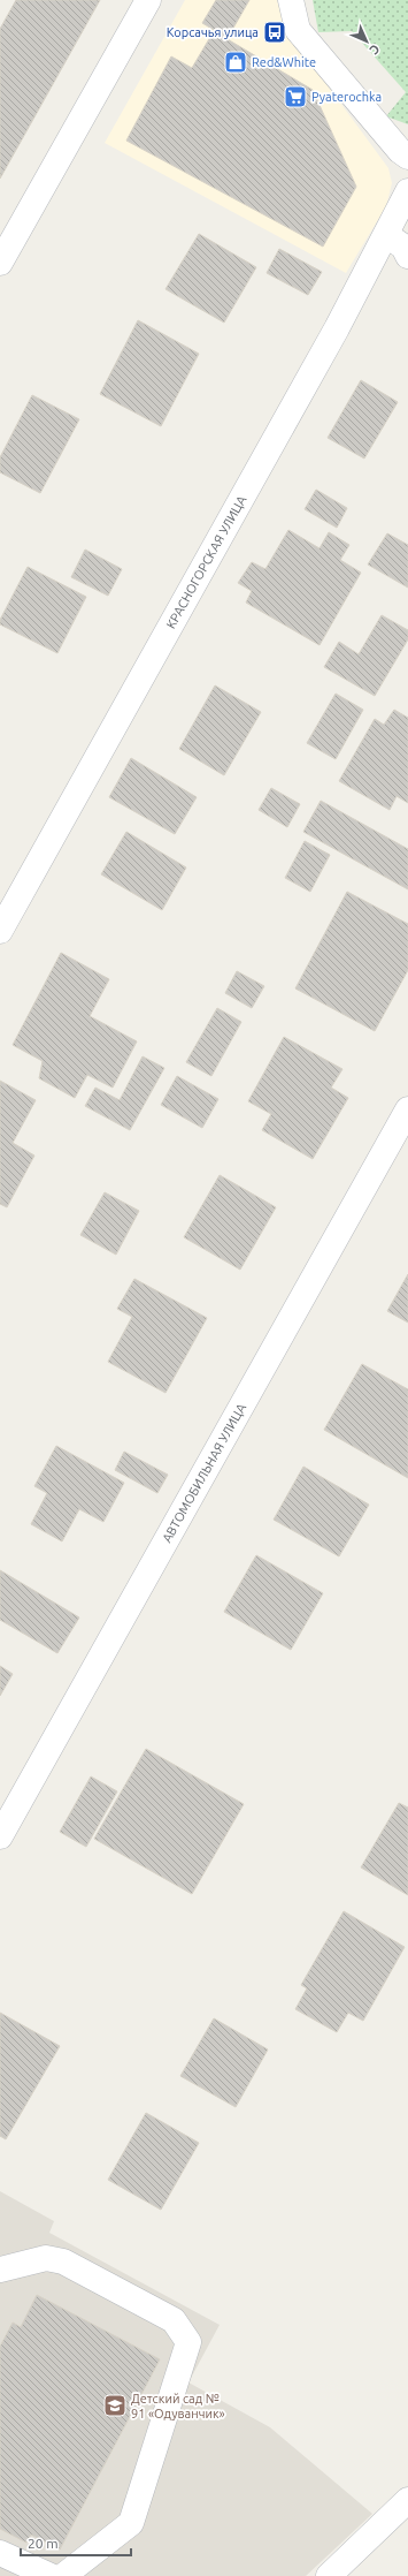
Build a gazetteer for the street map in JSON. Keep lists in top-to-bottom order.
{
  "streets": {
    "street": ["КРАСНОГОРСКАЯ УЛИЦА", "АВТОМОБИЛЬНАЯ УЛИЦА"]
  },
  "places": {
    "bus stop": ["Корсачья улица"],
    "shop": ["Red&White"],
    "supermarket": ["Pyaterochka"],
    "school or university": ["Детский сад № 91 «Одуванчик»"]
  },
  "scale_bar": "20 m",
  "north": "bottom right"
}
